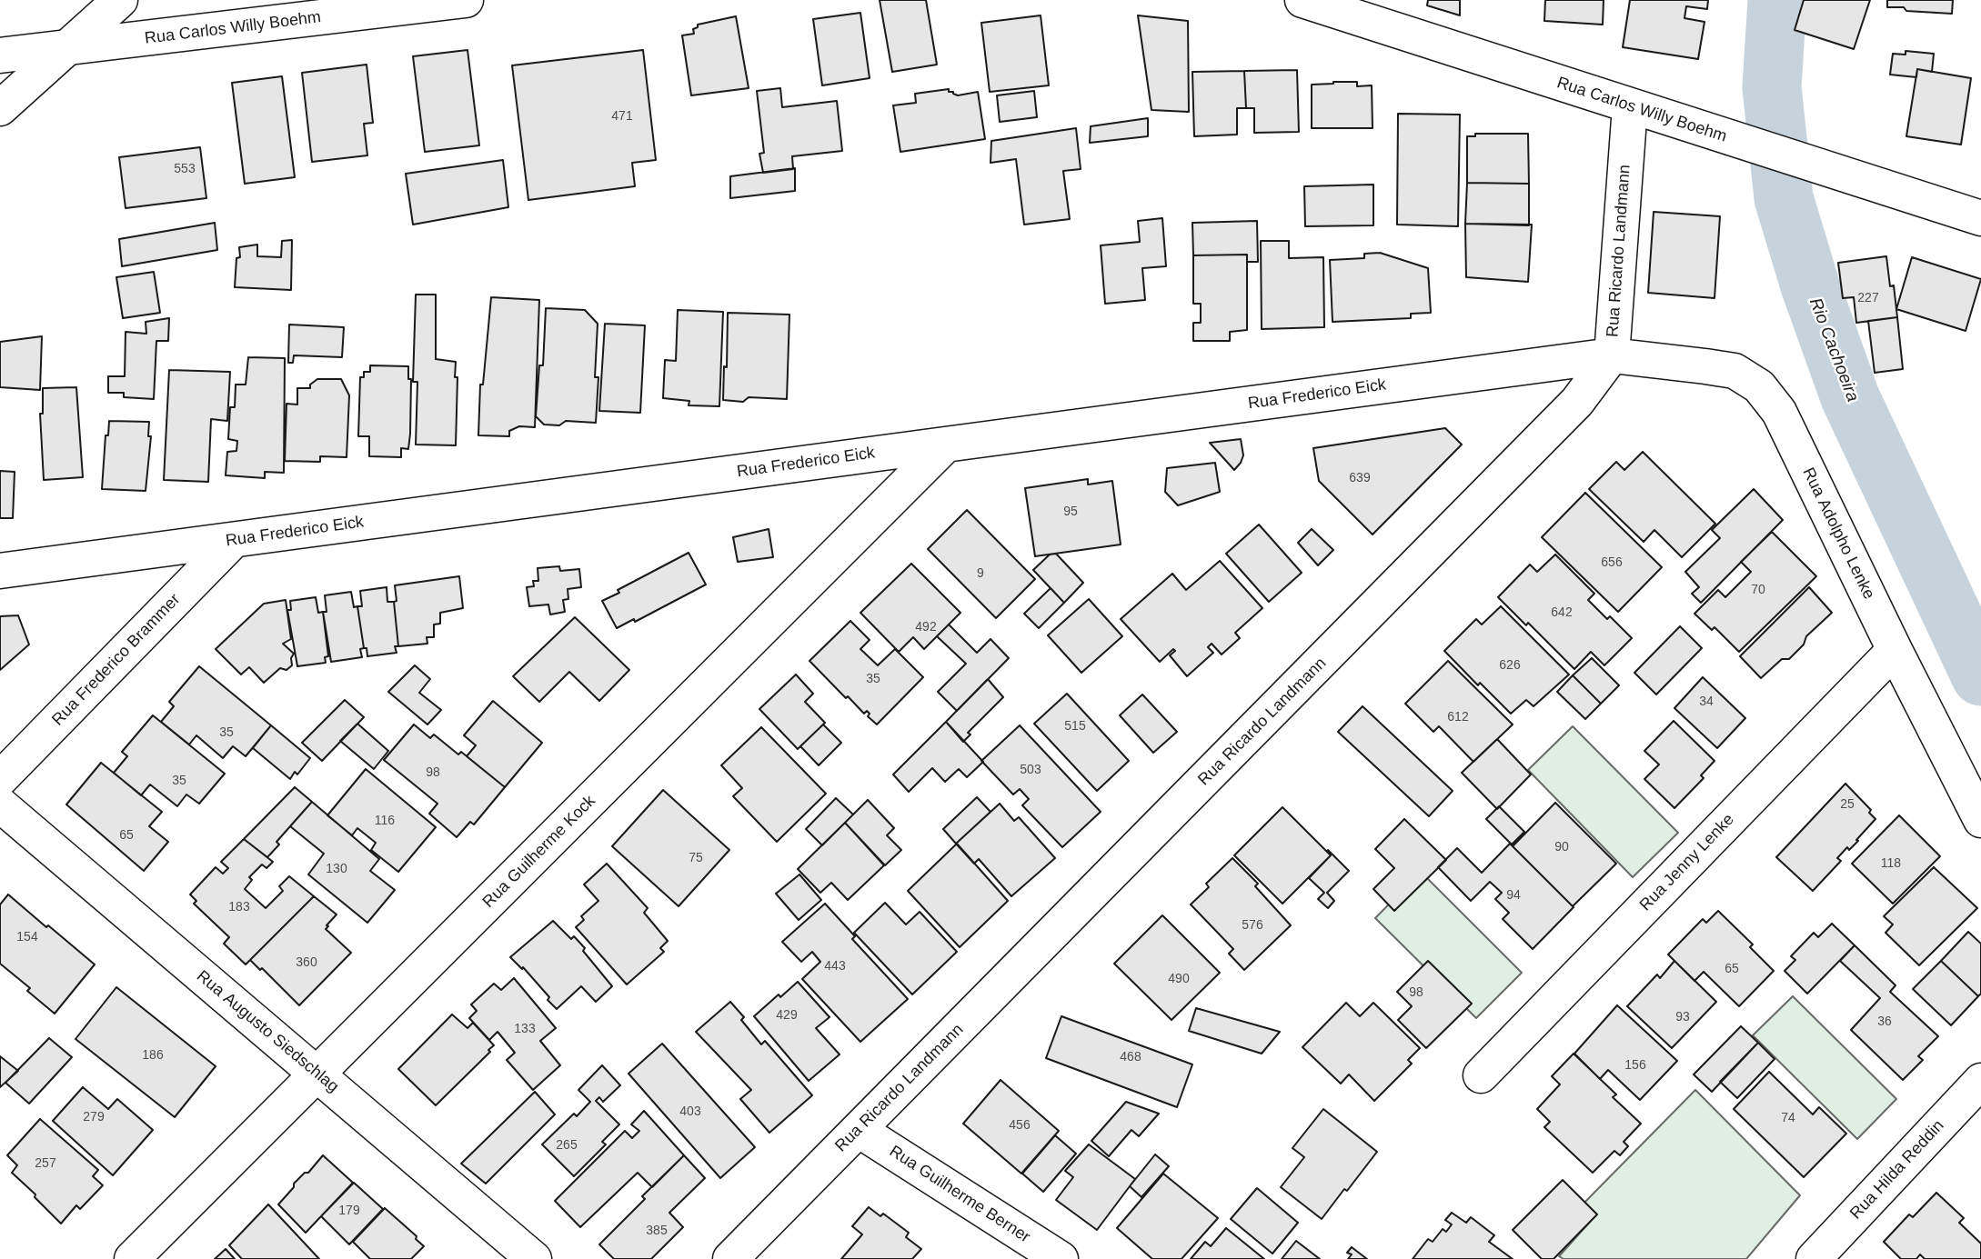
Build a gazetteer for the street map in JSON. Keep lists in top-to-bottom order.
{
  "streets": {
    "street": [
      "Rua Carlos Willy Boehm",
      "Rua Ricardo Landmann",
      "Rua Frederico Eick",
      "Rua Adolpho Lenke",
      "Rua Frederico Brammer",
      "Rua Guilherme Kock",
      "Rua Jenny Lenke",
      "Rua Augusto Siedschlag",
      "Rua Hilda Reddin",
      "Rua Guilherme Berner"
    ]
  },
  "crossings": [
    ["Rua Carlos Willy Boehm", "Rua Ricardo Landmann"],
    ["Rua Ricardo Landmann", "Rua Frederico Eick"],
    ["Rua Ricardo Landmann", "Rua Adolpho Lenke"],
    ["Rua Ricardo Landmann", "Rua Guilherme Berner"],
    ["Rua Frederico Eick", "Rua Adolpho Lenke"],
    ["Rua Frederico Eick", "Rua Frederico Brammer"],
    ["Rua Frederico Eick", "Rua Guilherme Kock"],
    ["Rua Adolpho Lenke", "Rua Jenny Lenke"],
    ["Rua Guilherme Kock", "Rua Augusto Siedschlag"]
  ],
  "water": ["Rio Cachoeira"],
  "house_numbers": [
    "471",
    "553",
    "227",
    "639",
    "95",
    "656",
    "9",
    "70",
    "642",
    "492",
    "626",
    "35",
    "34",
    "612",
    "515",
    "35",
    "503",
    "98",
    "35",
    "25",
    "116",
    "65",
    "90",
    "75",
    "118",
    "130",
    "94",
    "183",
    "576",
    "154",
    "360",
    "443",
    "65",
    "490",
    "98",
    "429",
    "93",
    "36",
    "133",
    "186",
    "468",
    "156",
    "403",
    "279",
    "74",
    "456",
    "265",
    "257",
    "179",
    "385"
  ]
}
